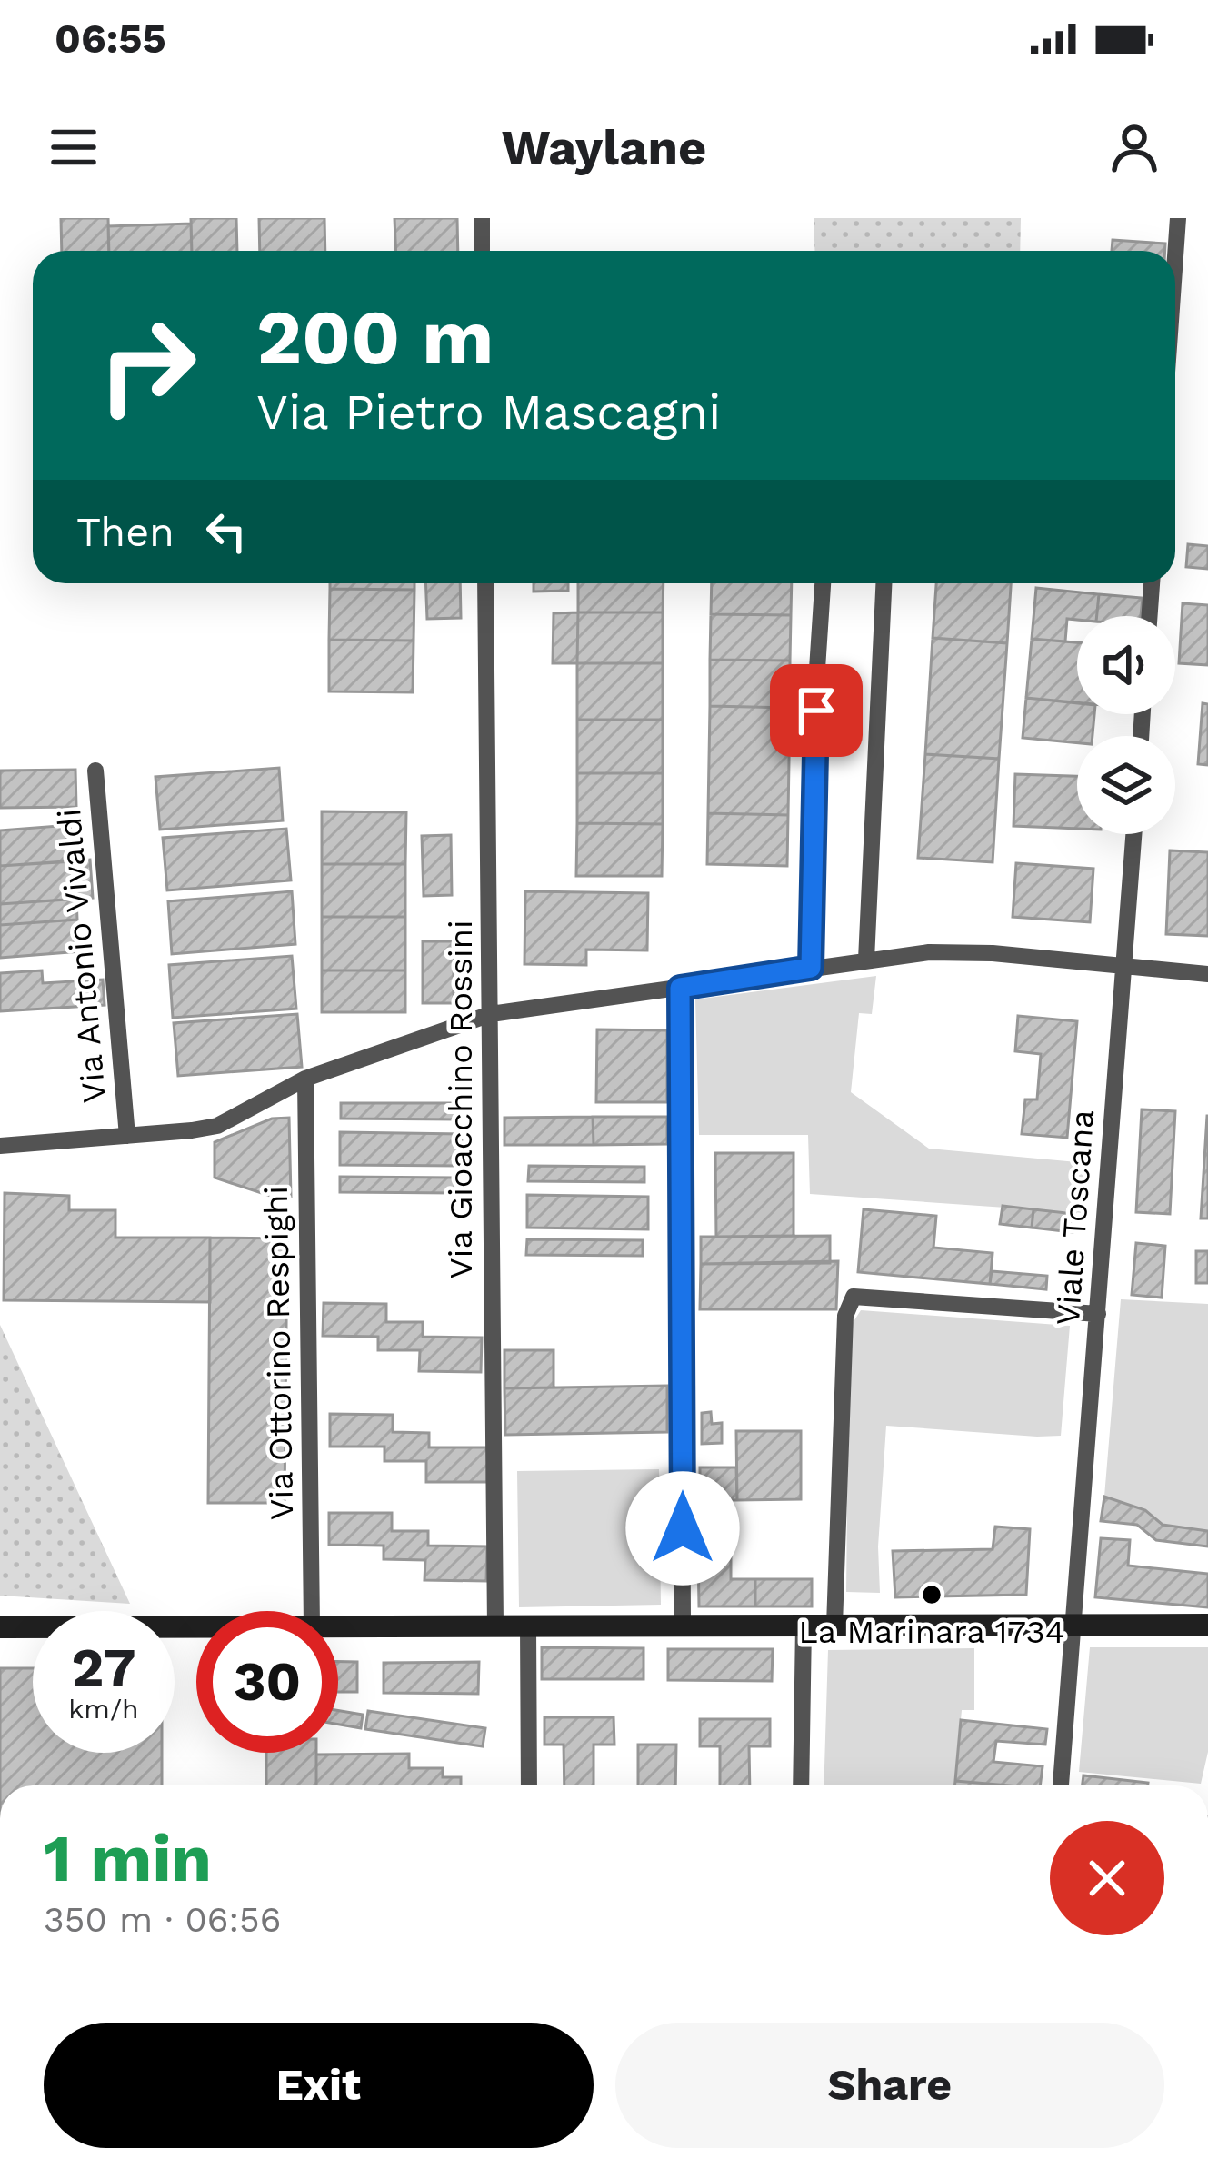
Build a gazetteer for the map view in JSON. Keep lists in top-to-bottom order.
{
  "streets": {
    "street": [
      "Via Antonio Vivaldi",
      "Via Gioacchino Rossini",
      "Viale Toscana",
      "Via Ottorino Respighi"
    ]
  },
  "places": ["La Marinara 1734"],
  "page": {
    "status": "06:55",
    "header": "Waylane",
    "turn": ["200 m", "Via Pietro Mascagni"],
    "then": "Then",
    "speed": "27 km/h",
    "limit": "30",
    "heading": ["1 min", "350 m · 06:56"],
    "buttons": ["Exit", "Share"]
  }
}
